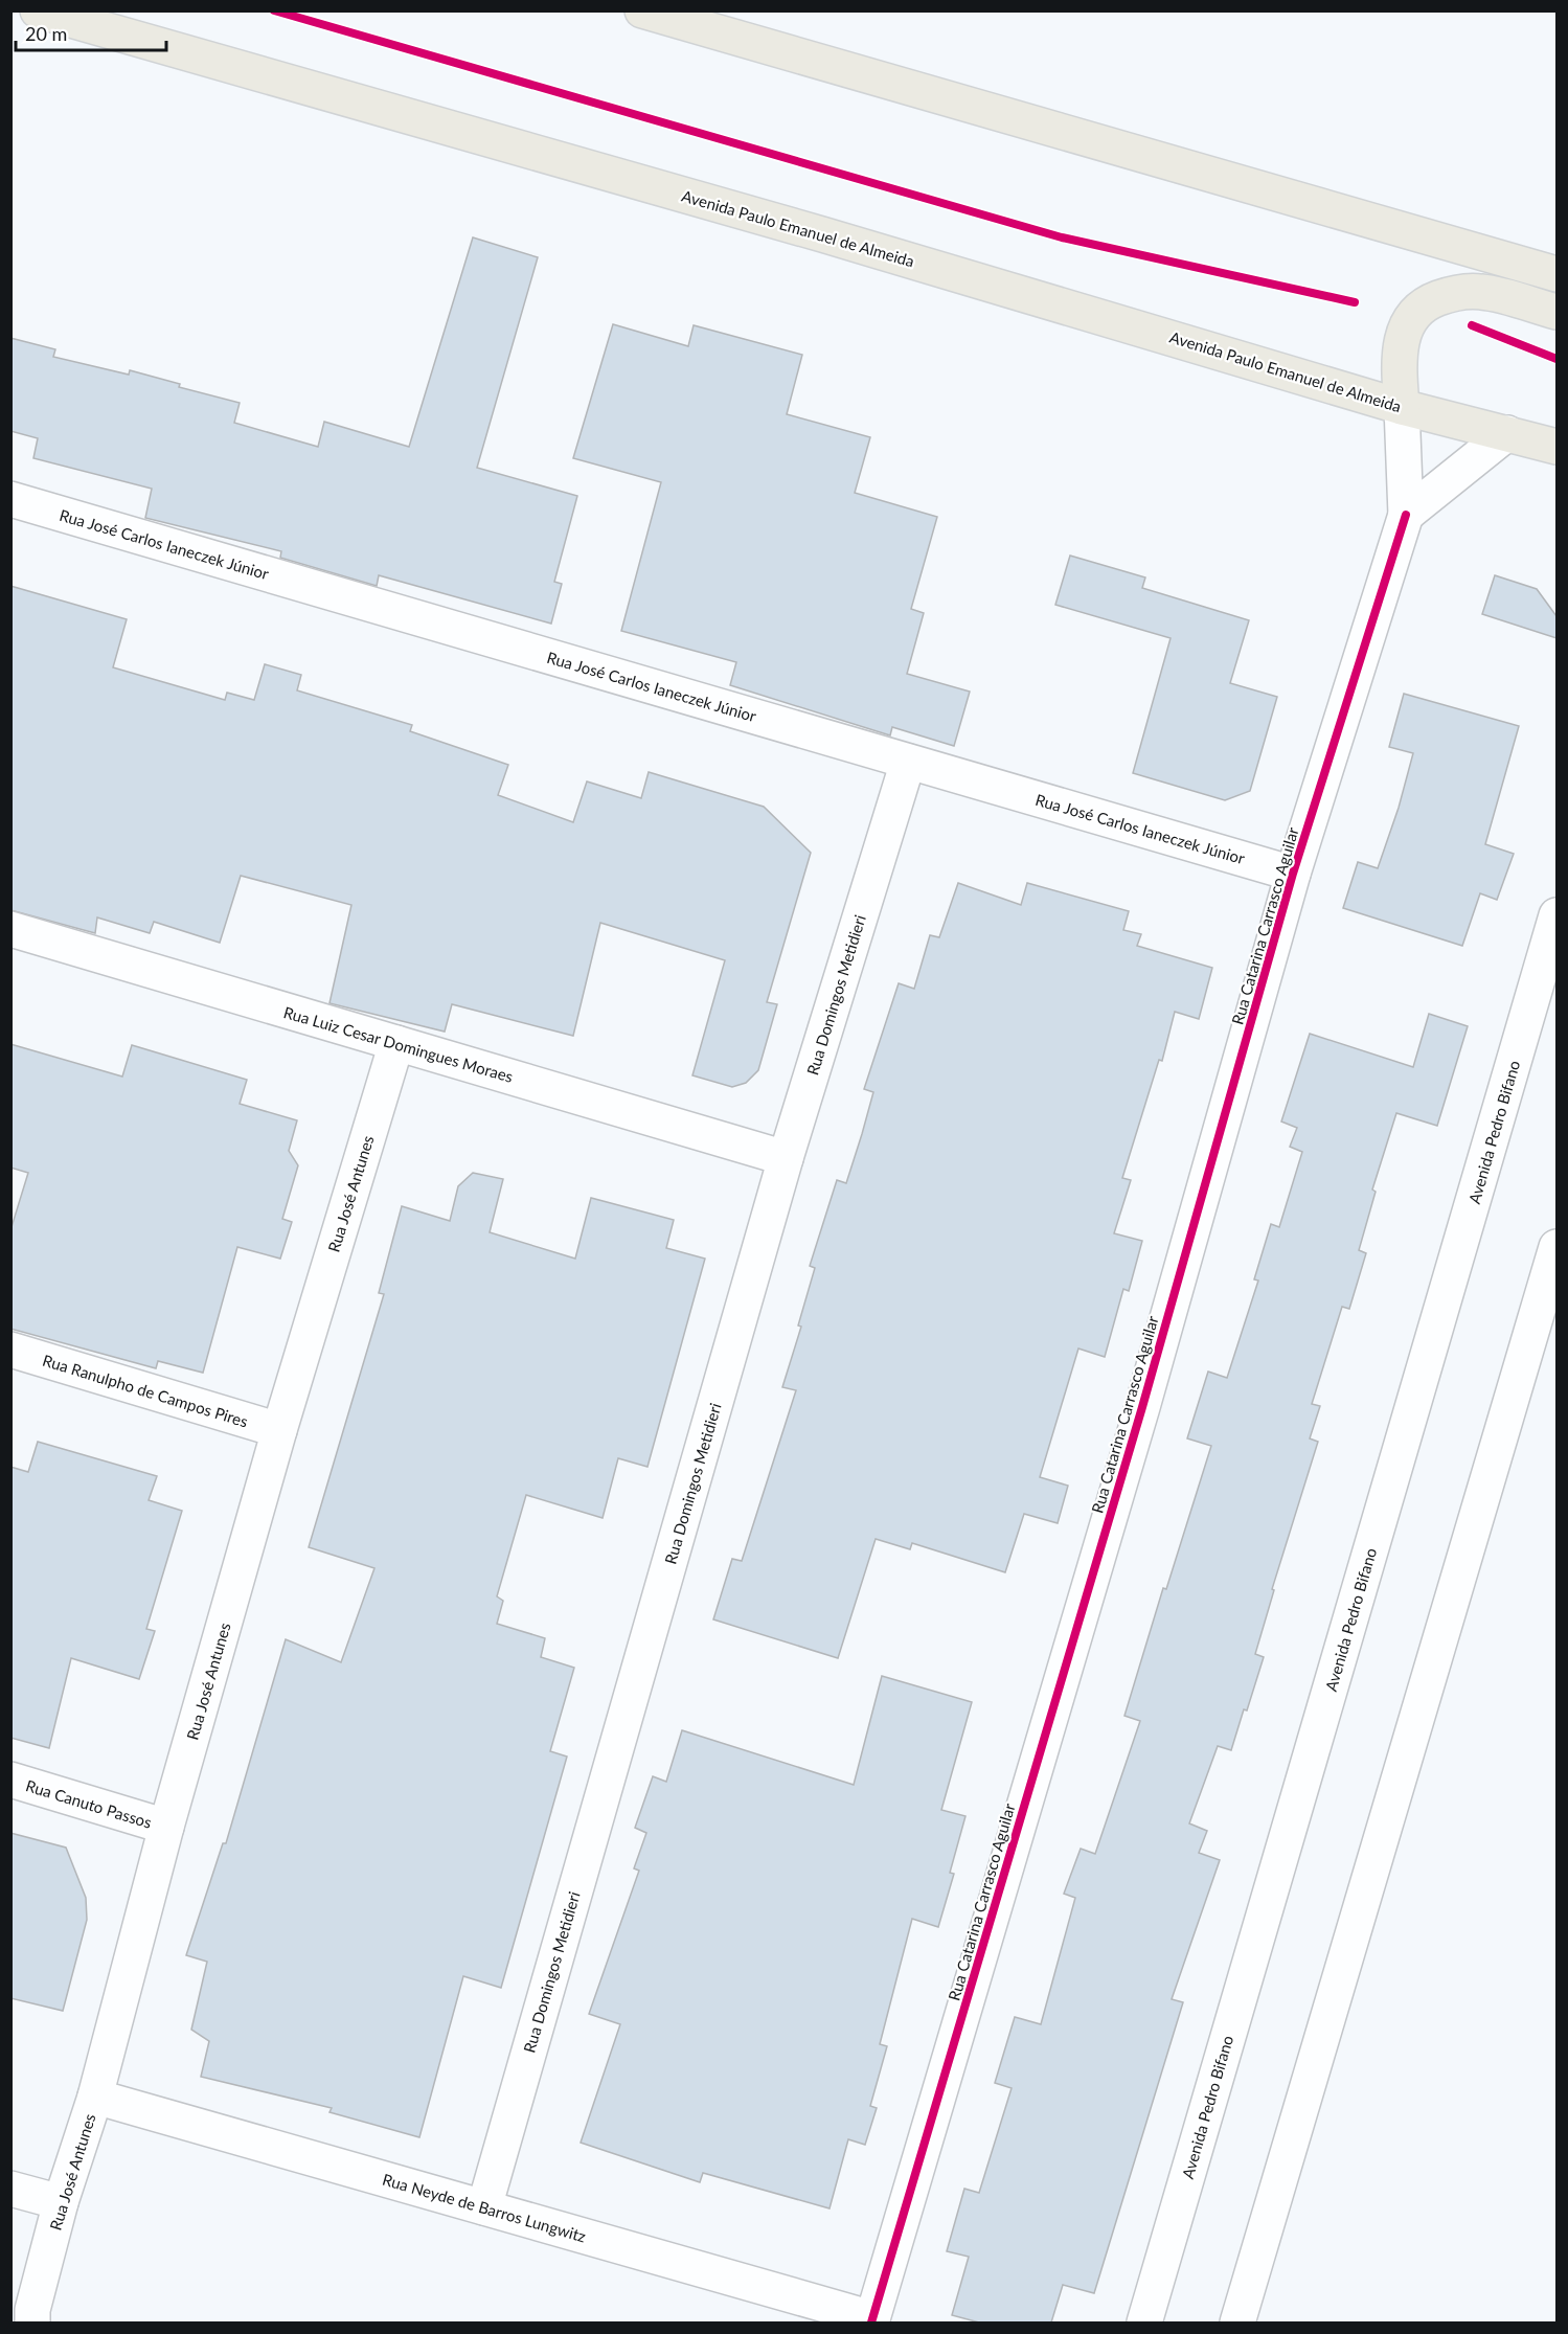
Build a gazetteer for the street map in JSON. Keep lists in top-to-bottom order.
{
  "streets": {
    "main road": ["Avenida Paulo Emanuel de Almeida"],
    "street": [
      "Rua José Carlos Ianeczek Júnior",
      "Rua Catarina Carrasco Aguilar",
      "Rua Domingos Metidieri",
      "Rua Luiz Cesar Domingues Moraes",
      "Avenida Pedro Bifano",
      "Rua José Antunes",
      "Rua Ranulpho de Campos Pires",
      "Rua Canuto Passos",
      "Rua Neyde de Barros Lungwitz"
    ]
  },
  "crossings": [
    ["Avenida Paulo Emanuel de Almeida", "Rua Catarina Carrasco Aguilar"],
    ["Rua José Carlos Ianeczek Júnior", "Rua Catarina Carrasco Aguilar"],
    ["Rua José Carlos Ianeczek Júnior", "Rua Domingos Metidieri"],
    ["Rua Catarina Carrasco Aguilar", "Rua Neyde de Barros Lungwitz"],
    ["Rua Domingos Metidieri", "Rua Luiz Cesar Domingues Moraes"],
    ["Rua Domingos Metidieri", "Rua Neyde de Barros Lungwitz"],
    ["Rua Luiz Cesar Domingues Moraes", "Rua José Antunes"],
    ["Rua José Antunes", "Rua Ranulpho de Campos Pires"],
    ["Rua José Antunes", "Rua Canuto Passos"],
    ["Rua José Antunes", "Rua Neyde de Barros Lungwitz"]
  ],
  "scale_bar": "20 m"
}
